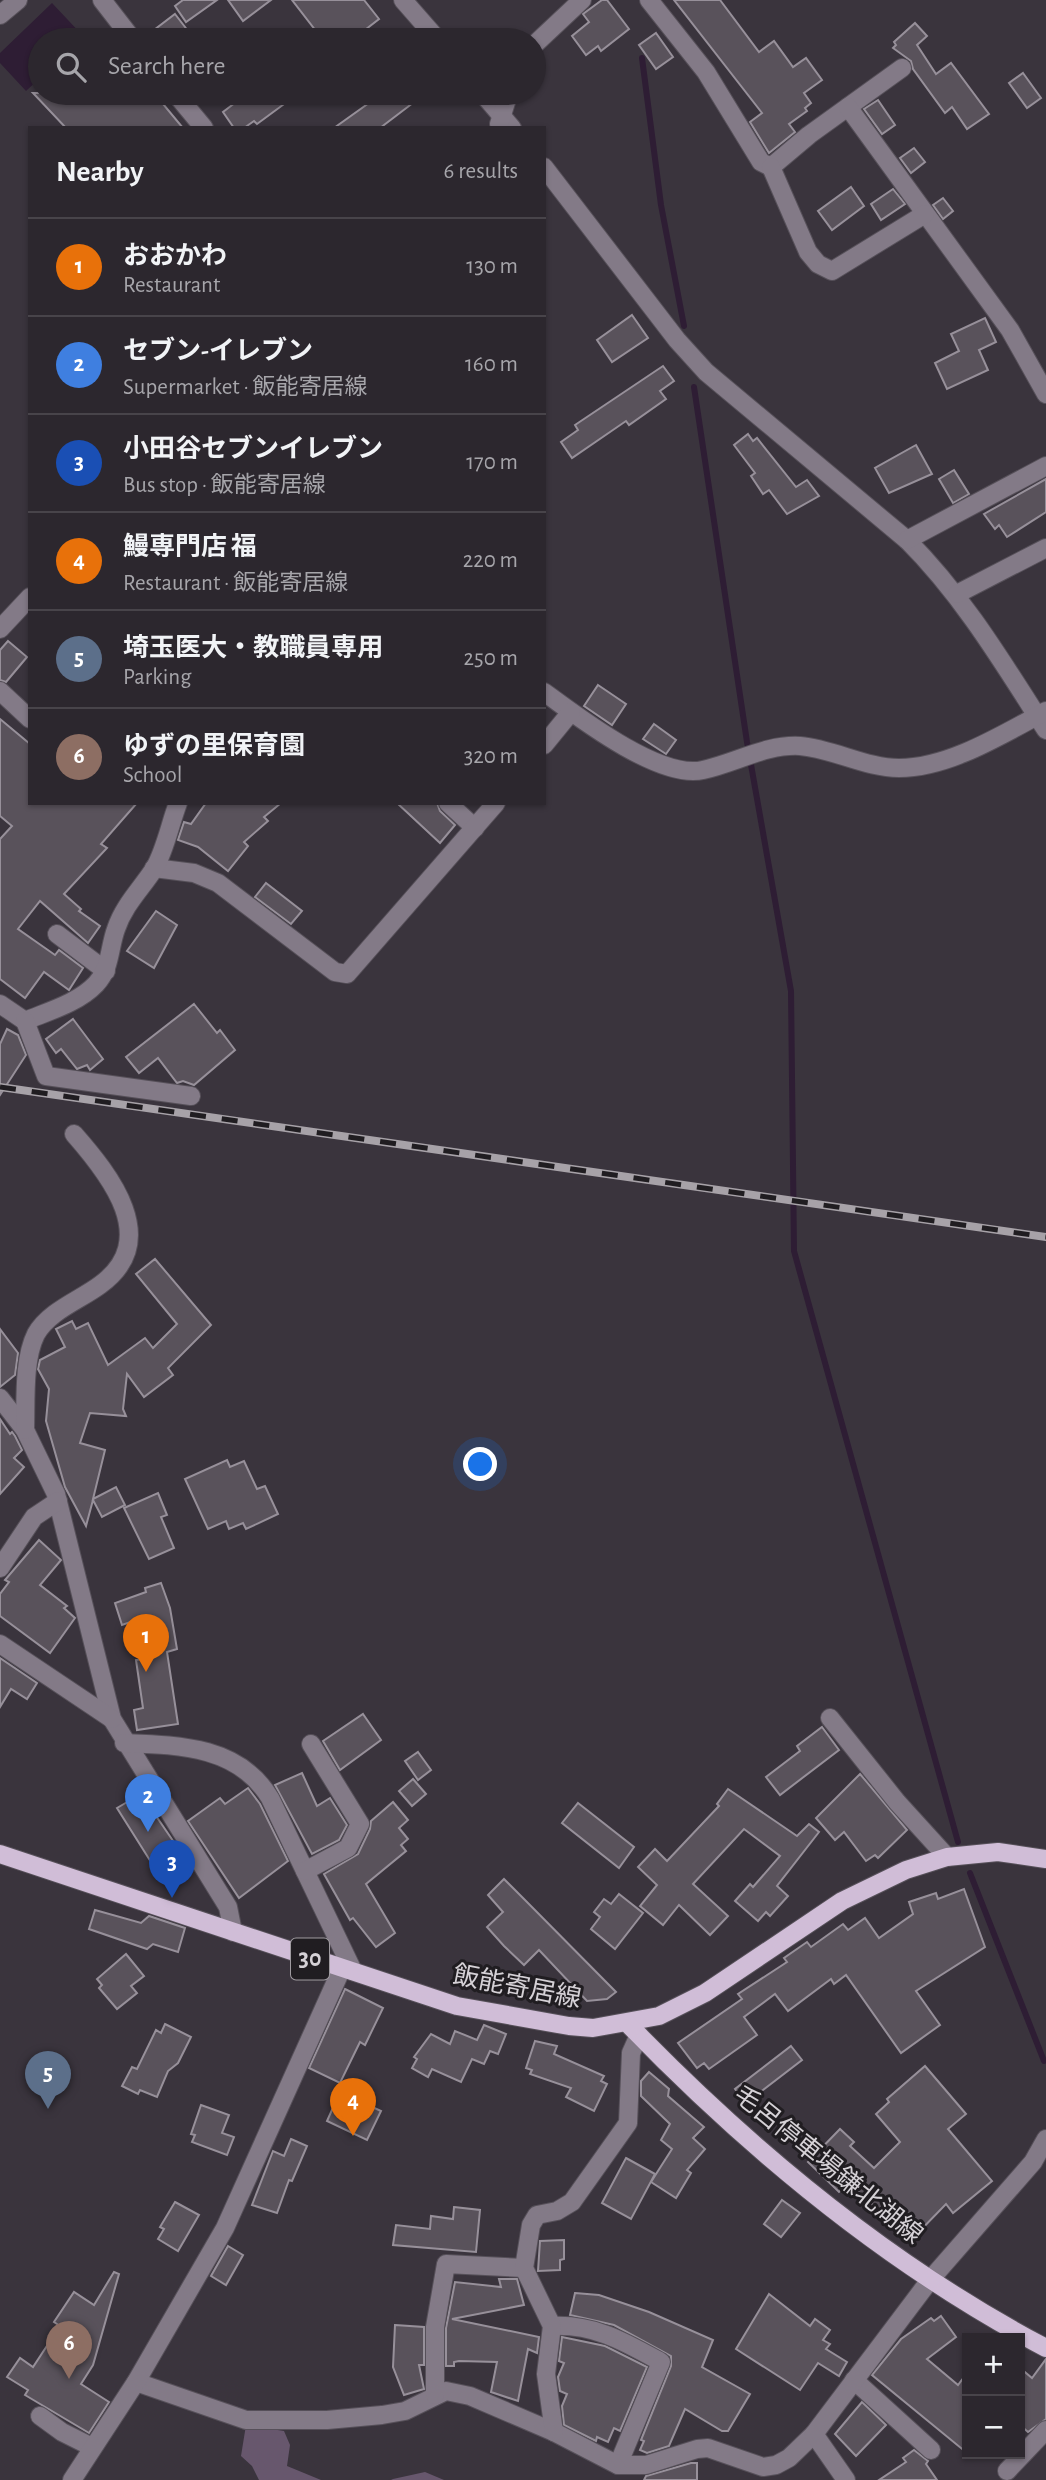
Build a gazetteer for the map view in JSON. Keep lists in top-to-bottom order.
{
  "streets": {
    "main road": ["30", "飯能寄居線", "毛呂停車場鎌北湖線"]
  },
  "crossings": [
    ["飯能寄居線", "毛呂停車場鎌北湖線"]
  ],
  "page": {
    "search": "Search here",
    "heading": ["Nearby", "6 results"],
    "list": [
      {
        "mark": "1",
        "name": "おおかわ",
        "note": "Restaurant",
        "value": "130 m"
      },
      {
        "mark": "2",
        "name": "セブン-イレブン",
        "note": "Supermarket · 飯能寄居線",
        "value": "160 m"
      },
      {
        "mark": "3",
        "name": "小田谷セブンイレブン",
        "note": "Bus stop · 飯能寄居線",
        "value": "170 m"
      },
      {
        "mark": "4",
        "name": "鰻専門店 福",
        "note": "Restaurant · 飯能寄居線",
        "value": "220 m"
      },
      {
        "mark": "5",
        "name": "埼玉医大・教職員専用",
        "note": "Parking",
        "value": "250 m"
      },
      {
        "mark": "6",
        "name": "ゆずの里保育園",
        "note": "School",
        "value": "320 m"
      }
    ],
    "pins": [
      "1",
      "2",
      "3",
      "5",
      "4",
      "6"
    ],
    "map_buttons": ["+", "−"]
  }
}
